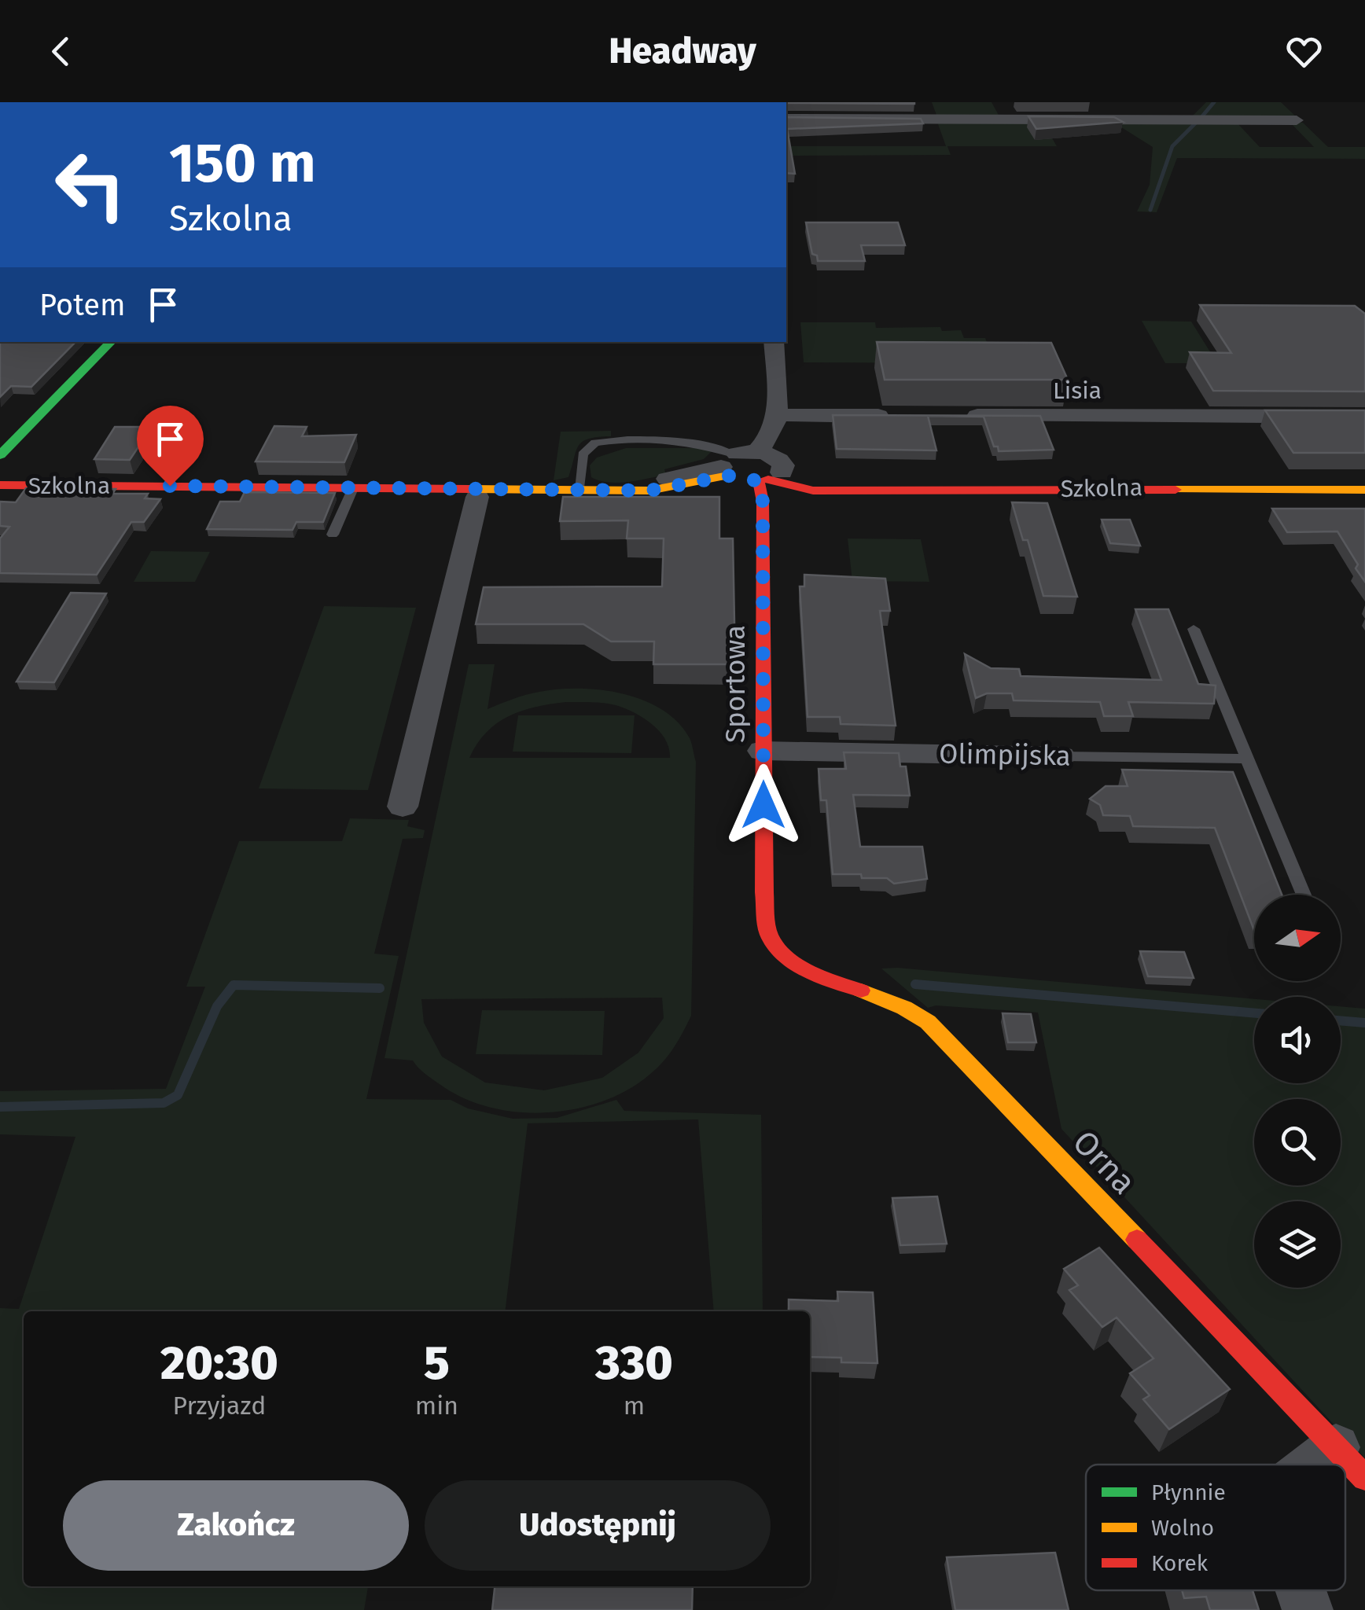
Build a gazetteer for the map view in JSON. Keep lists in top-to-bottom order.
{
  "streets": {
    "street": [
      "Lisia",
      "Szkolna",
      "Sportowa",
      "Olimpijska",
      "Orna"
    ]
  },
  "crossings": [
    ["Szkolna", "Sportowa"],
    ["Sportowa", "Olimpijska"],
    ["Sportowa", "Orna"]
  ],
  "legend": ["Płynnie", "Wolno", "Korek"],
  "north": "right",
  "page": {
    "header": "Headway",
    "turn": ["150 m", "Szkolna"],
    "then": "Potem",
    "eta": [
      "20:30",
      "Przyjazd",
      "5",
      "min",
      "330",
      "m"
    ],
    "buttons": ["Zakończ", "Udostępnij"]
  }
}
